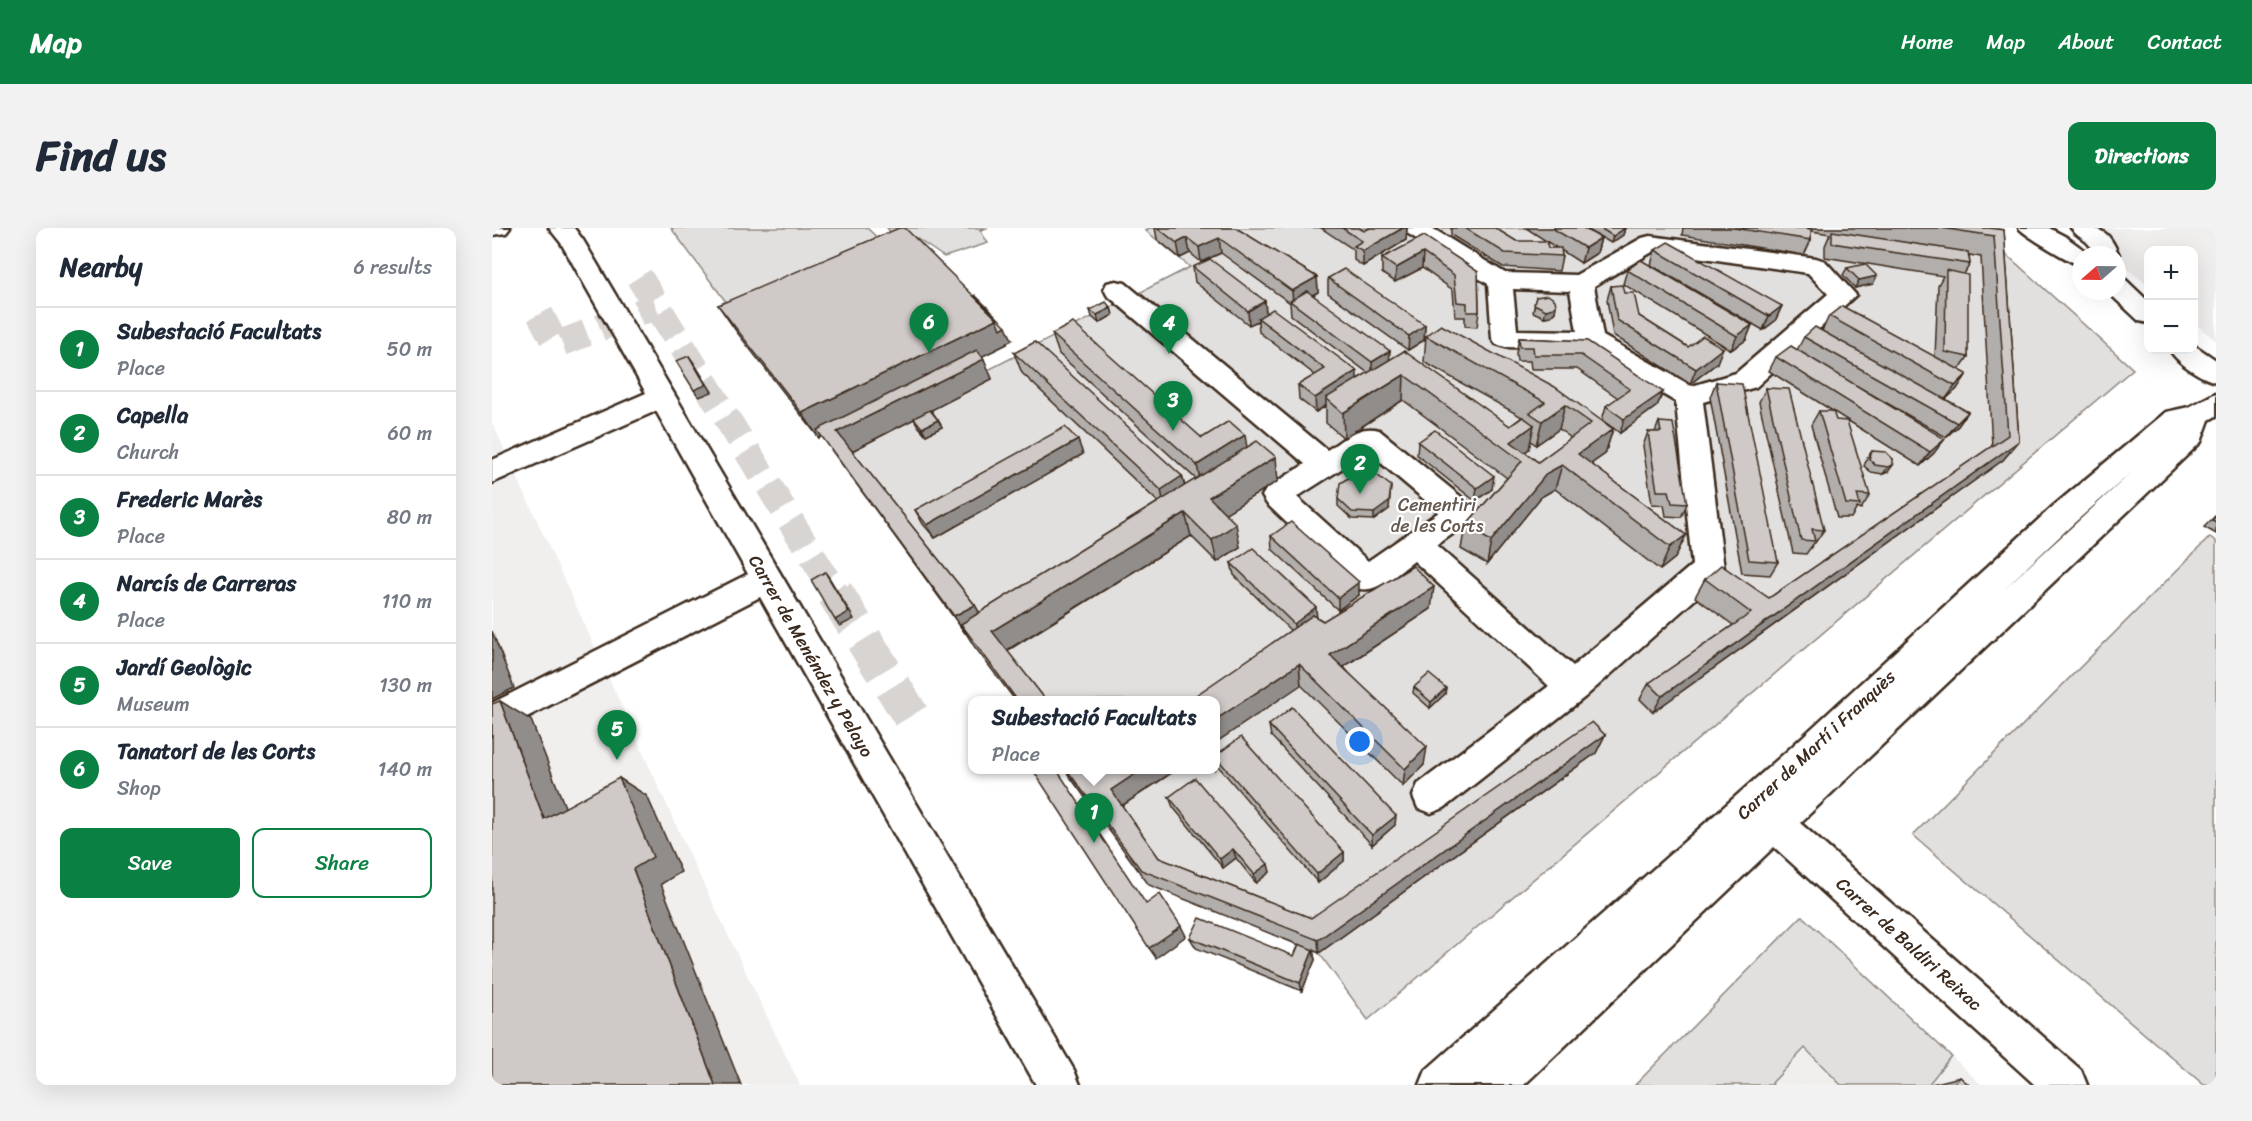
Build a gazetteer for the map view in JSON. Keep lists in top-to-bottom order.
{
  "streets": {
    "street": ["Carrer de Menéndez y Pelayo", "Carrer de Martí i Franquès", "Carrer de Baldiri Reixac"]
  },
  "crossings": [
    ["Carrer de Martí i Franquès", "Carrer de Baldiri Reixac"]
  ],
  "parks": ["Cementiri de les Corts"],
  "north": "left",
  "page": {
    "header": "Map",
    "nav": [
      "Home",
      "Map",
      "About",
      "Contact"
    ],
    "title": "Find us",
    "buttons": [
      "Directions",
      ["Save", "Share"]
    ],
    "heading": ["Nearby", "6 results"],
    "map_buttons": ["+", "−"],
    "pins": [
      "6",
      "4",
      "3",
      "2",
      "5",
      "1"
    ],
    "list": [
      {
        "mark": "1",
        "name": "Subestació Facultats",
        "note": "Place",
        "value": "50 m"
      },
      {
        "mark": "2",
        "name": "Capella",
        "note": "Church",
        "value": "60 m"
      },
      {
        "mark": "3",
        "name": "Frederic Marès",
        "note": "Place",
        "value": "80 m"
      },
      {
        "mark": "4",
        "name": "Narcís de Carreras",
        "note": "Place",
        "value": "110 m"
      },
      {
        "mark": "5",
        "name": "Jardí Geològic",
        "note": "Museum",
        "value": "130 m"
      },
      {
        "mark": "6",
        "name": "Tanatori de les Corts",
        "note": "Shop",
        "value": "140 m"
      }
    ],
    "popup": ["Subestació Facultats", "Place"]
  }
}
